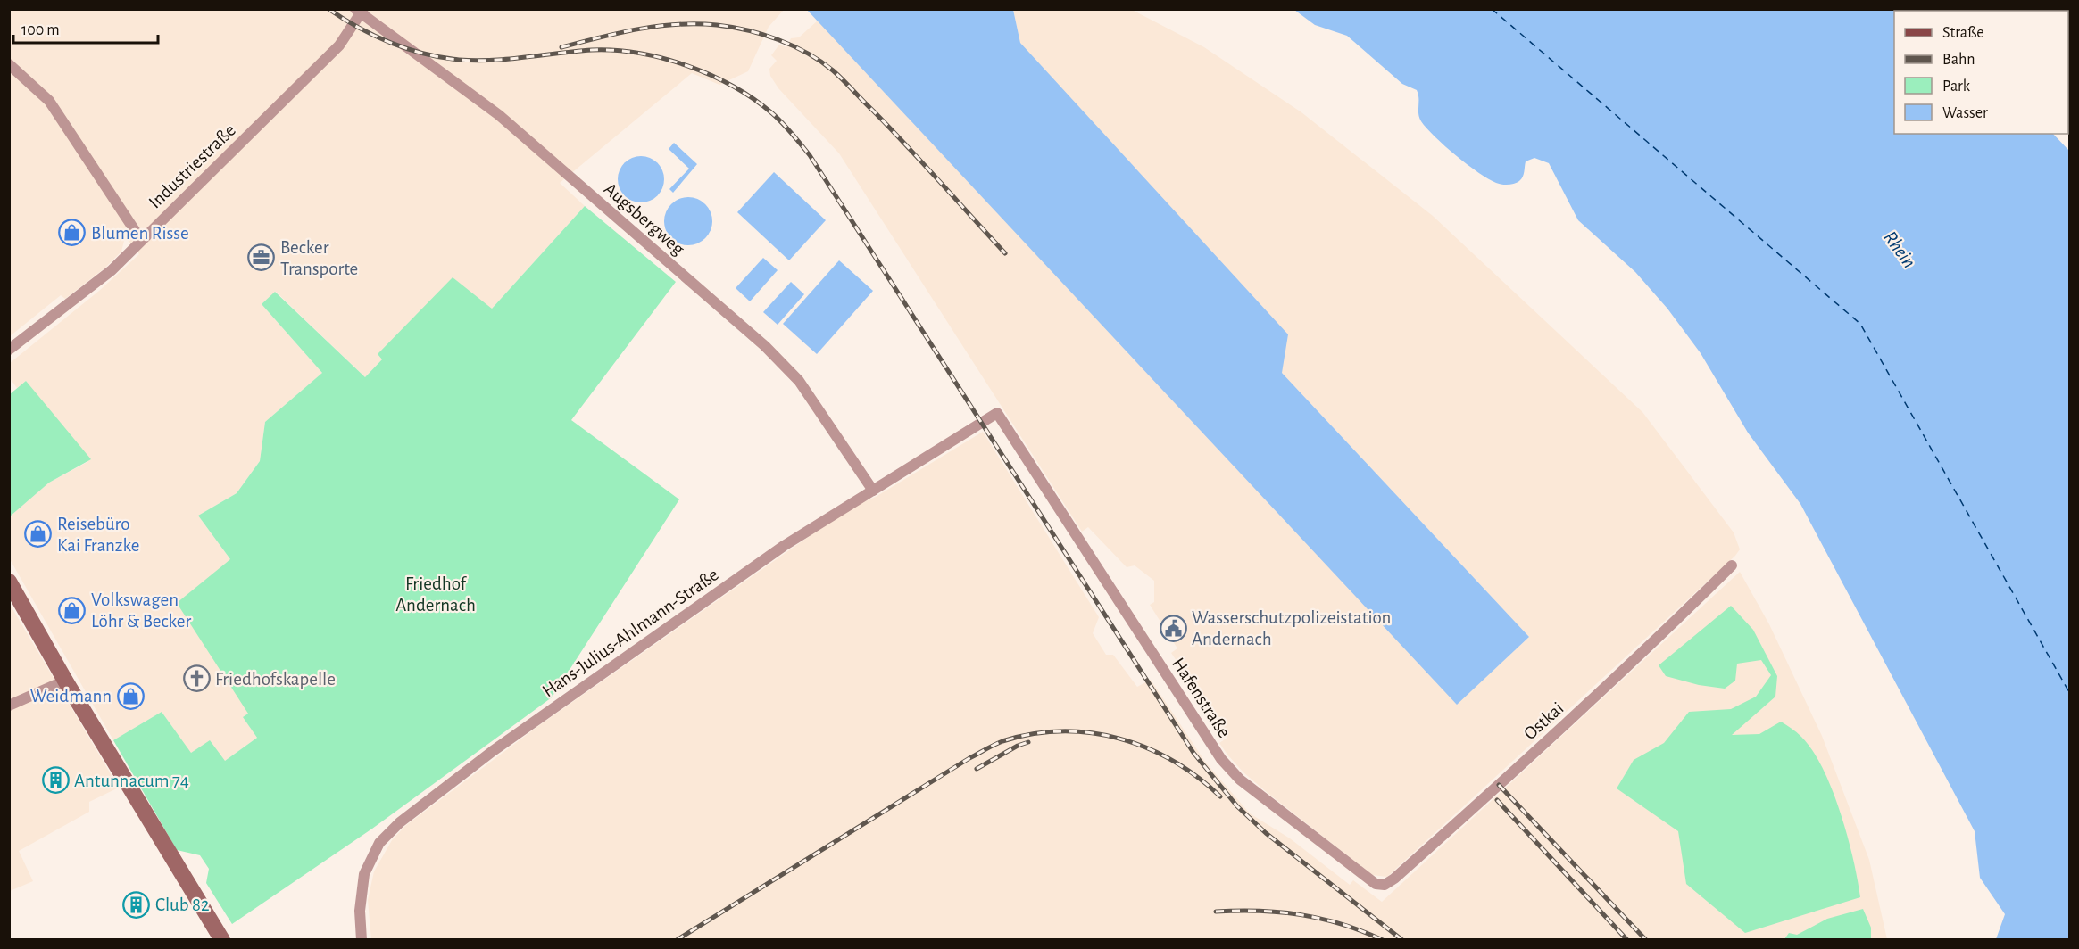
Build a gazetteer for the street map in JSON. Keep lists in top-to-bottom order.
{
  "streets": {
    "street": [
      "Industriestraße",
      "Augsbergweg",
      "Hans-Julius-Ahlmann-Straße",
      "Hafenstraße",
      "Ostkai"
    ]
  },
  "crossings": [
    ["Industriestraße", "Augsbergweg"],
    ["Augsbergweg", "Hans-Julius-Ahlmann-Straße"],
    ["Hans-Julius-Ahlmann-Straße", "Hafenstraße"],
    ["Hafenstraße", "Ostkai"]
  ],
  "water": ["Rhein"],
  "parks": ["Friedhof Andernach"],
  "places": {
    "shop": [
      "Blumen Risse",
      "Reisebüro Kai Franzke",
      "Volkswagen Löhr & Becker",
      "Weidmann"
    ],
    "office": ["Becker Transporte"],
    "public building": ["Wasserschutzpolizeistation Andernach"],
    "church": ["Friedhofskapelle"],
    "building": ["Antunnacum 74", "Club 82"]
  },
  "legend": [
    "Straße",
    "Bahn",
    "Park",
    "Wasser"
  ],
  "scale_bar": "100 m"
}
